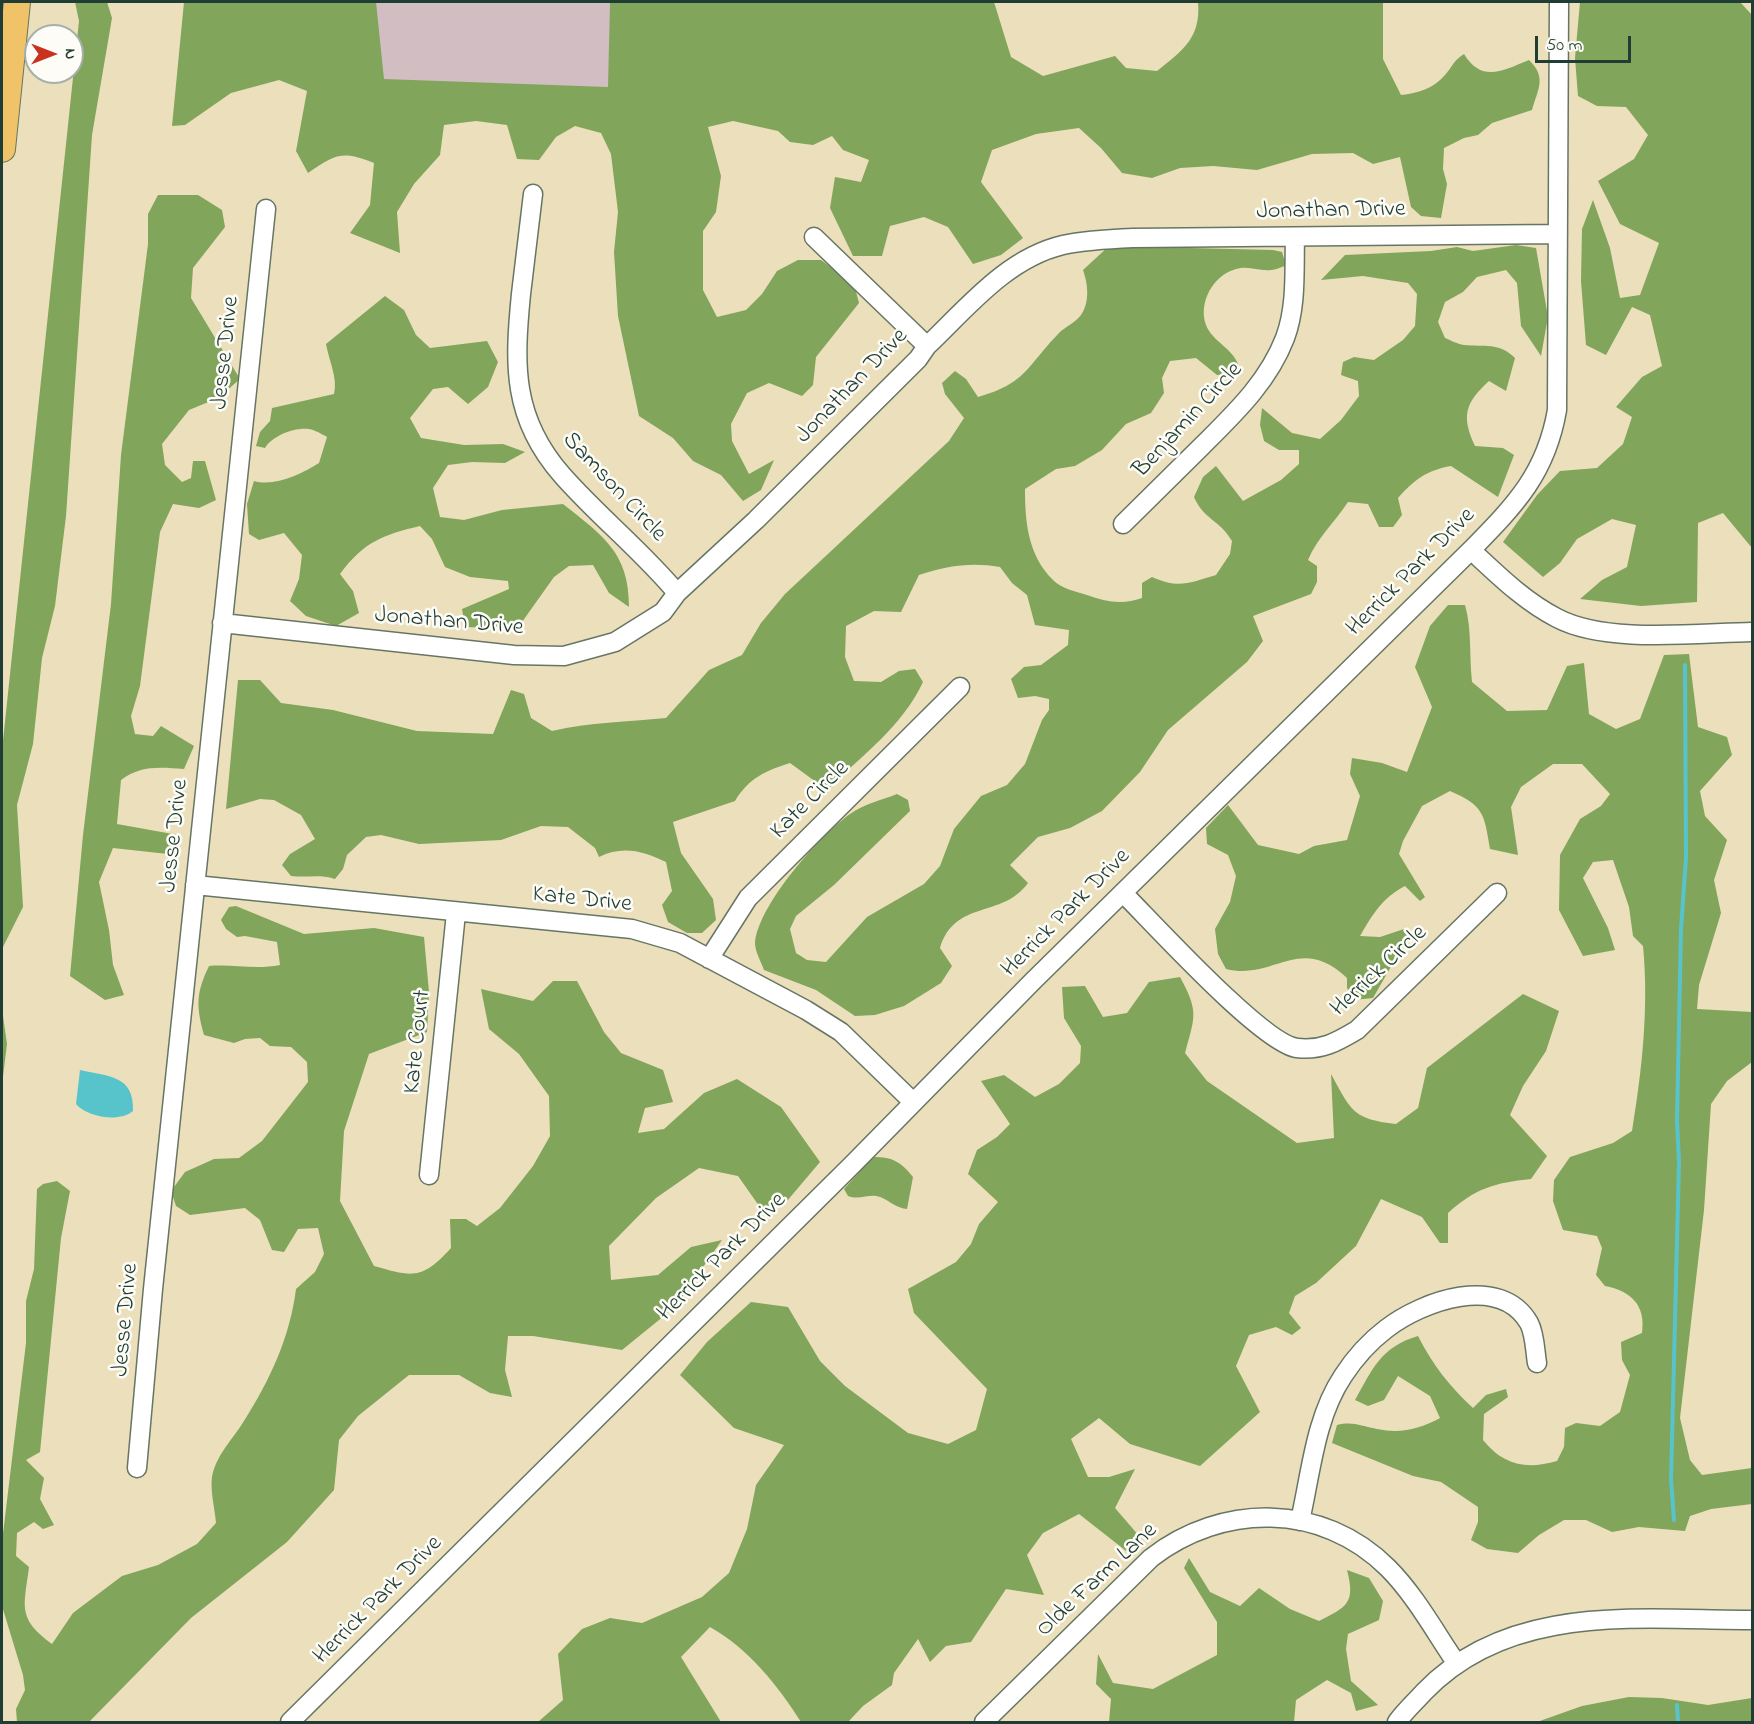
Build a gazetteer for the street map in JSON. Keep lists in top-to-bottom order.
{
  "streets": {
    "street": [
      "Jonathan Drive",
      "Jesse Drive",
      "Benjamin Circle",
      "Samson Circle",
      "Herrick Park Drive",
      "Kate Circle",
      "Kate Drive",
      "Herrick Circle",
      "Kate Court",
      "Olde Farm Lane"
    ]
  },
  "crossings": [
    ["Jonathan Drive", "Jesse Drive"],
    ["Jonathan Drive", "Benjamin Circle"],
    ["Jonathan Drive", "Samson Circle"],
    ["Jonathan Drive", "Herrick Park Drive"],
    ["Jesse Drive", "Kate Drive"],
    ["Herrick Park Drive", "Kate Drive"],
    ["Herrick Park Drive", "Herrick Circle"],
    ["Kate Circle", "Kate Drive"],
    ["Kate Drive", "Kate Court"]
  ],
  "scale_bar": "50 m",
  "north": "right"
}
